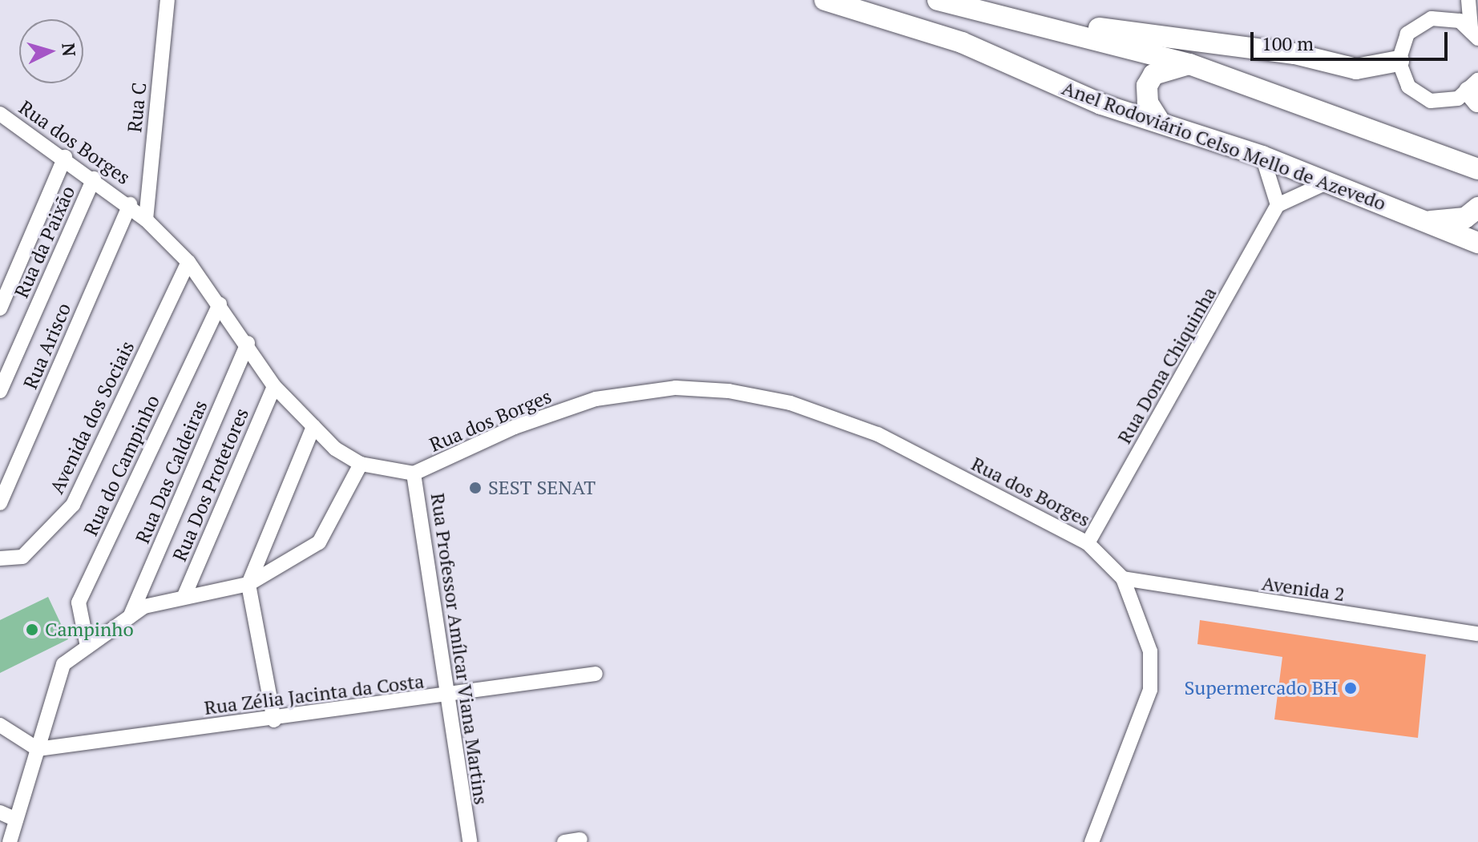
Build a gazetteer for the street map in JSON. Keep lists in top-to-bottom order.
{
  "streets": {
    "highway": ["Anel Rodoviário Celso Mello de Azevedo"],
    "street": [
      "Rua C",
      "Rua dos Borges",
      "Rua da Paixão",
      "Rua Arisco",
      "Rua Dona Chiquinha",
      "Avenida dos Sociais",
      "Rua do Campinho",
      "Rua Das Caldeiras",
      "Rua Dos Protetores",
      "Avenida 2",
      "Rua Professor Amílcar Viana Martins",
      "Rua Zélia Jacinta da Costa"
    ]
  },
  "crossings": [
    ["Rua C", "Rua dos Borges"],
    ["Rua dos Borges", "Rua da Paixão"],
    ["Rua dos Borges", "Rua Arisco"],
    ["Rua dos Borges", "Rua Dona Chiquinha"],
    ["Rua dos Borges", "Avenida dos Sociais"],
    ["Rua dos Borges", "Rua do Campinho"],
    ["Rua dos Borges", "Rua Das Caldeiras"],
    ["Rua dos Borges", "Rua Dos Protetores"],
    ["Rua dos Borges", "Avenida 2"],
    ["Rua dos Borges", "Rua Professor Amílcar Viana Martins"],
    ["Rua Professor Amílcar Viana Martins", "Rua Zélia Jacinta da Costa"]
  ],
  "places": ["SEST SENAT", "Campinho", "Supermercado BH"],
  "scale_bar": "100 m",
  "north": "right"
}
